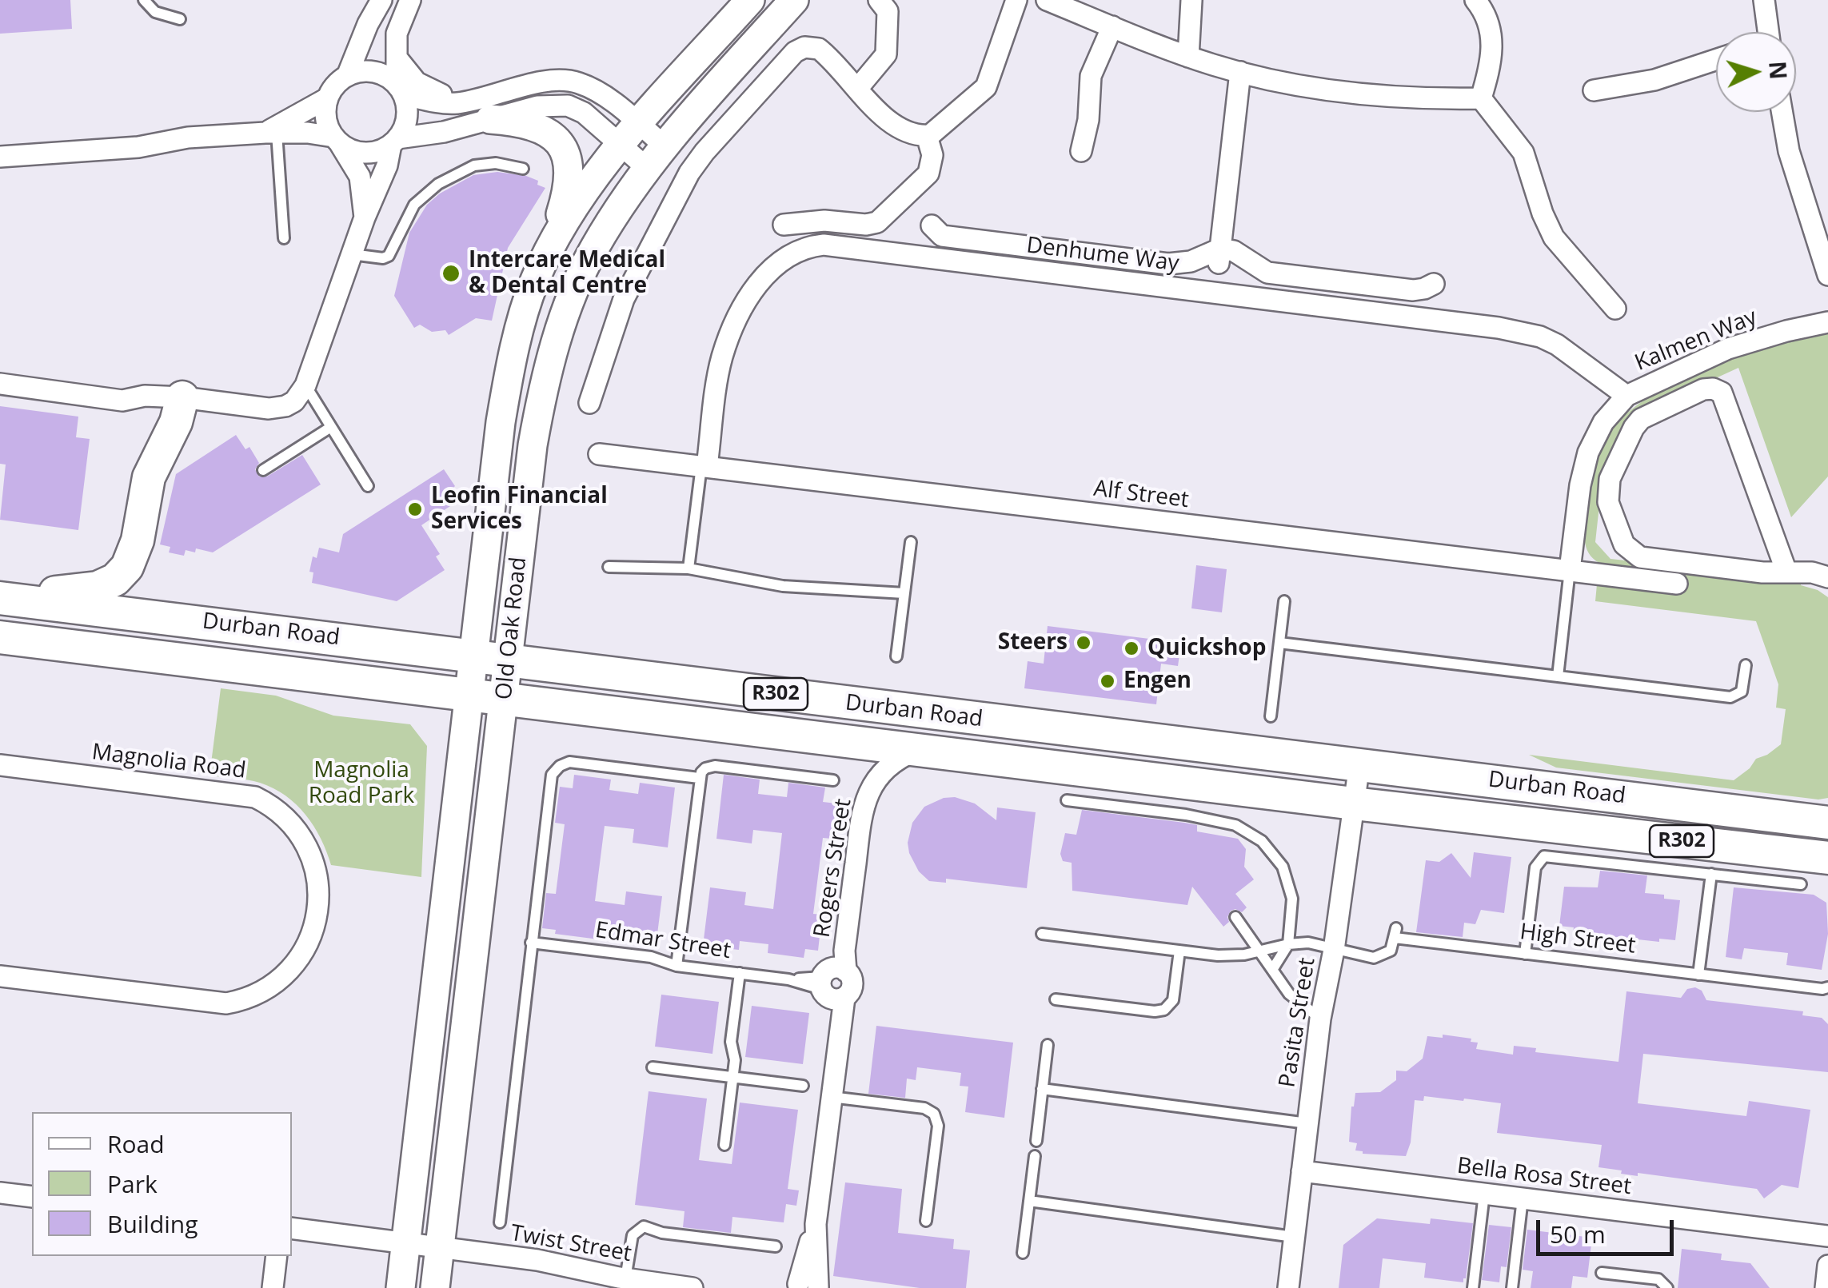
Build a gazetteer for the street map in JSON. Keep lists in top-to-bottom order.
{
  "streets": {
    "main road": ["Old Oak Road", "Durban Road", "R302"],
    "street": [
      "Denhume Way",
      "Kalmen Way",
      "Alf Street",
      "Magnolia Road",
      "Rogers Street",
      "Pasita Street",
      "Bella Rosa Street",
      "Twist Street"
    ],
    "lane": ["High Street", "Edmar Street"]
  },
  "crossings": [
    ["Denhume Way", "Kalmen Way"],
    ["Denhume Way", "Alf Street"],
    ["Kalmen Way", "Alf Street"],
    ["Old Oak Road", "Durban Road"],
    ["Old Oak Road", "Twist Street"],
    ["Durban Road", "Rogers Street"],
    ["Durban Road", "Pasita Street"],
    ["Rogers Street", "Edmar Street"],
    ["High Street", "Pasita Street"],
    ["Pasita Street", "Bella Rosa Street"]
  ],
  "parks": ["Magnolia Road Park"],
  "places": [
    "Intercare Medical & Dental Centre",
    "Leofin Financial Services",
    "Steers",
    "Quickshop",
    "Engen"
  ],
  "legend": ["Road", "Park", "Building"],
  "scale_bar": "50 m",
  "north": "right"
}
